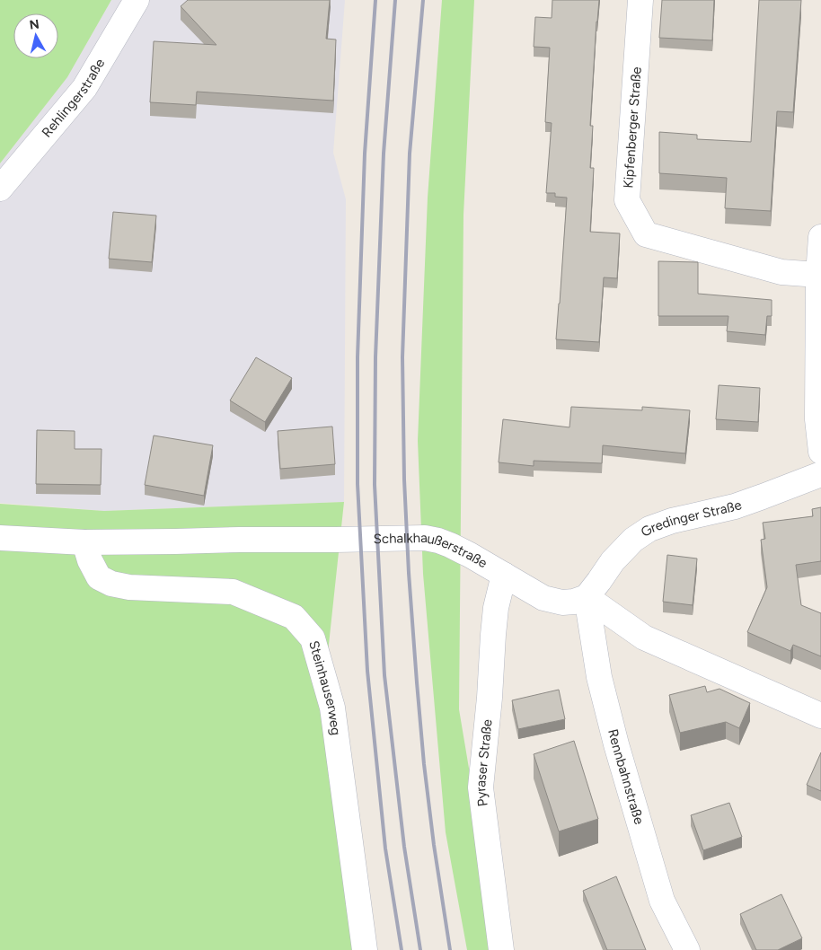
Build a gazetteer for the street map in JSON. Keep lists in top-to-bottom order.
{
  "streets": {
    "street": [
      "Rehlingerstraße",
      "Kipfenberger Straße",
      "Gredinger Straße",
      "Schalkhaußerstraße",
      "Steinhauserweg",
      "Pyraser Straße",
      "Rennbahnstraße"
    ]
  },
  "crossings": [
    ["Gredinger Straße", "Schalkhaußerstraße"],
    ["Gredinger Straße", "Rennbahnstraße"],
    ["Schalkhaußerstraße", "Steinhauserweg"],
    ["Schalkhaußerstraße", "Pyraser Straße"],
    ["Schalkhaußerstraße", "Rennbahnstraße"]
  ],
  "north": "top"
}
